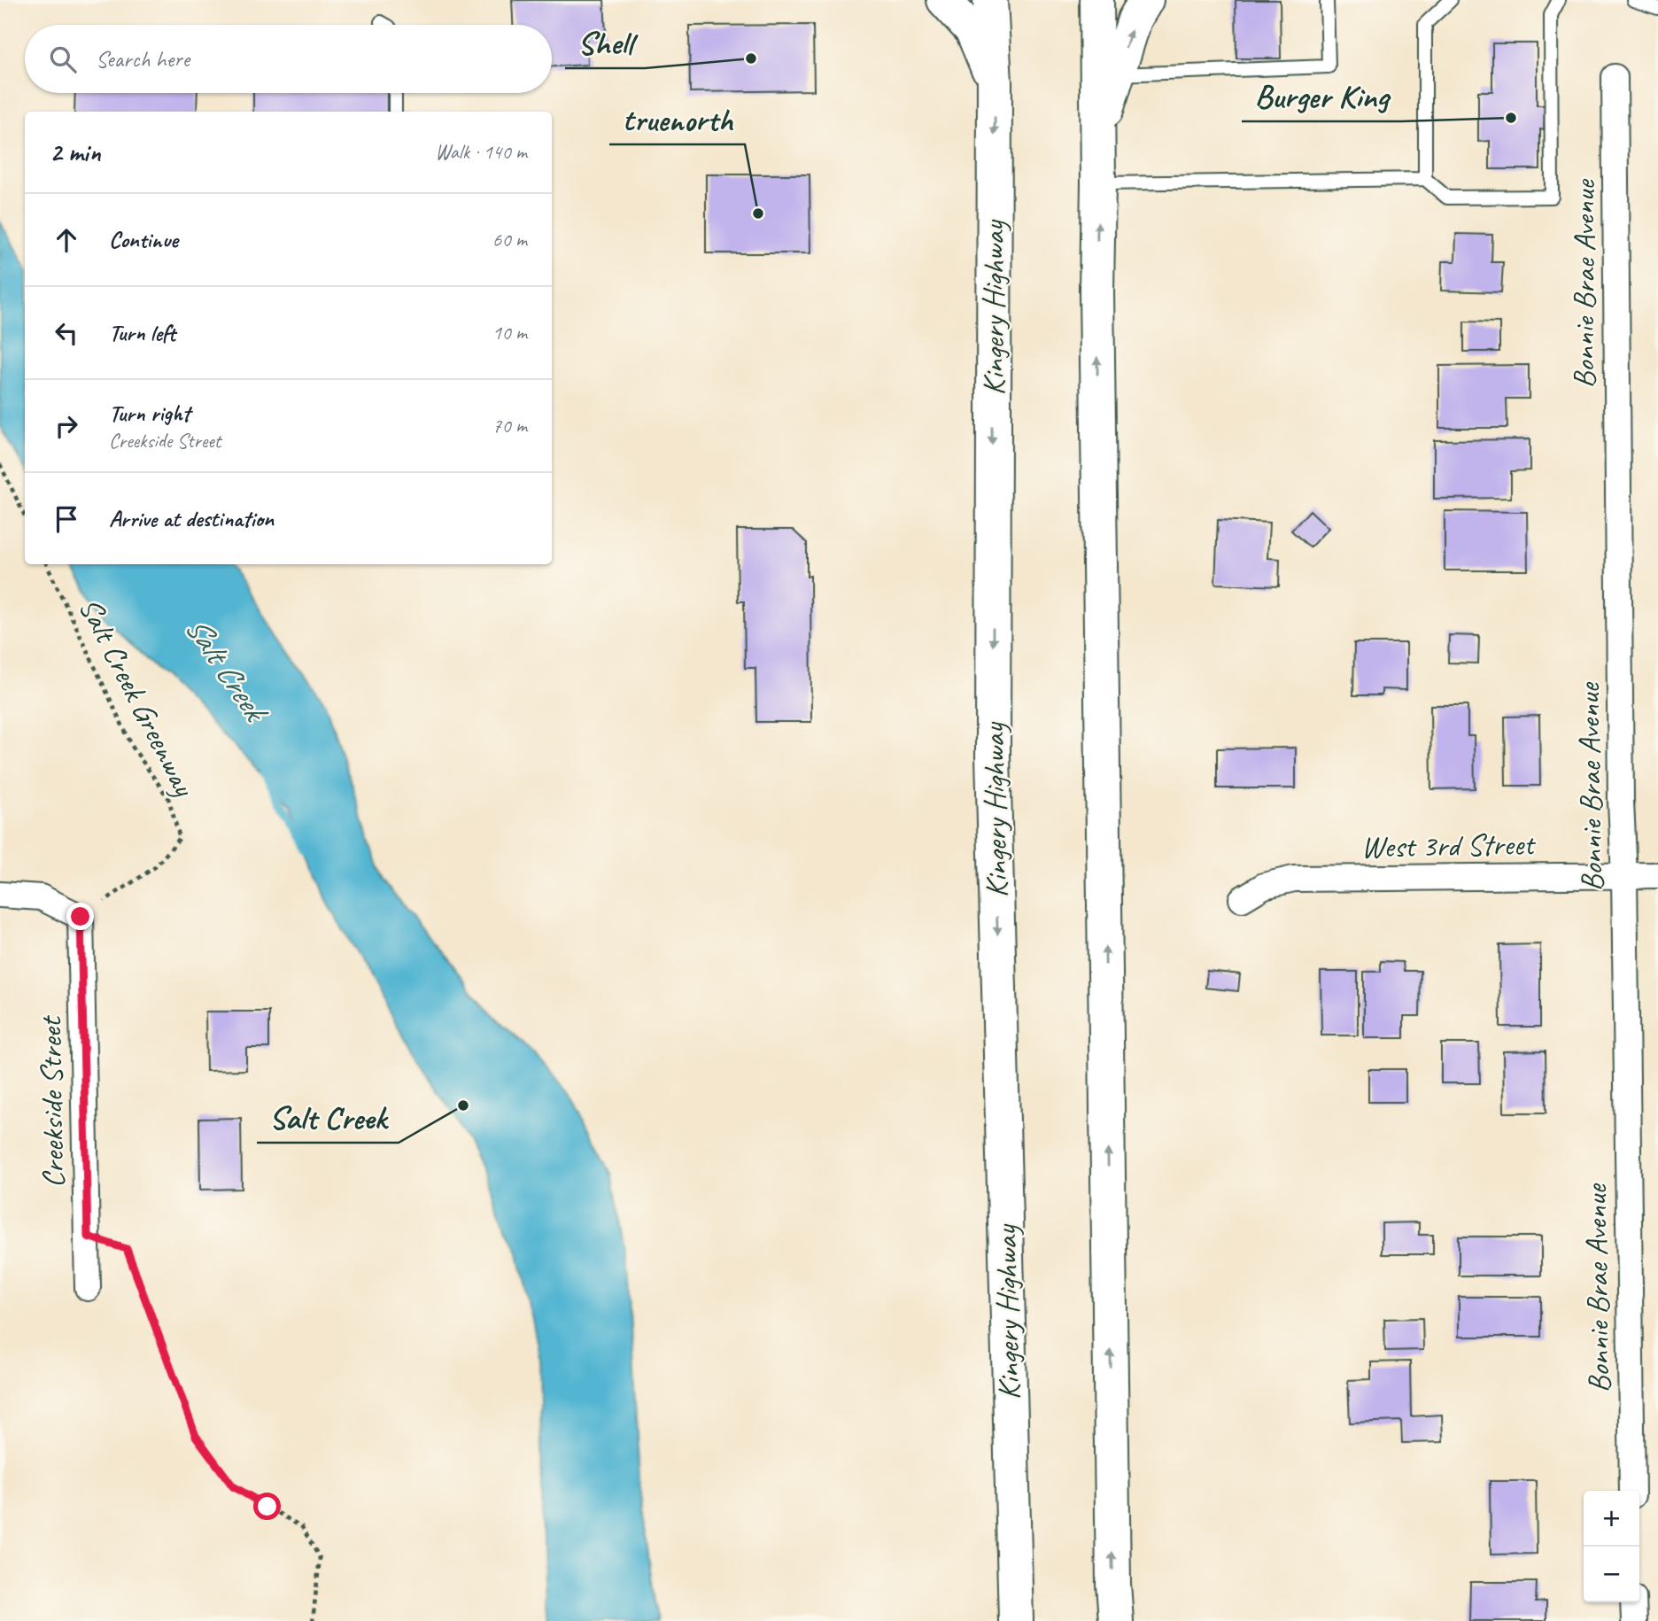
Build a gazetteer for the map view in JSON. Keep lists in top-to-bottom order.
{
  "streets": {
    "highway": ["Kingery Highway"],
    "street": ["Bonnie Brae Avenue", "West 3rd Street", "Creekside Street"],
    "path": ["Salt Creek Greenway"]
  },
  "crossings": [
    ["Bonnie Brae Avenue", "West 3rd Street"],
    ["Salt Creek Greenway", "Creekside Street"]
  ],
  "water": ["Salt Creek"],
  "places": [
    "Shell",
    "Burger King",
    "truenorth",
    "Salt Creek"
  ],
  "page": {
    "search": "Search here",
    "heading": ["2 min", "Walk · 140 m"],
    "list": [
      ["Continue", "60 m"],
      ["Turn left", "10 m"],
      ["Turn right", "Creekside Street", "70 m"],
      "Arrive at destination"
    ],
    "map_buttons": ["+", "−"]
  }
}
